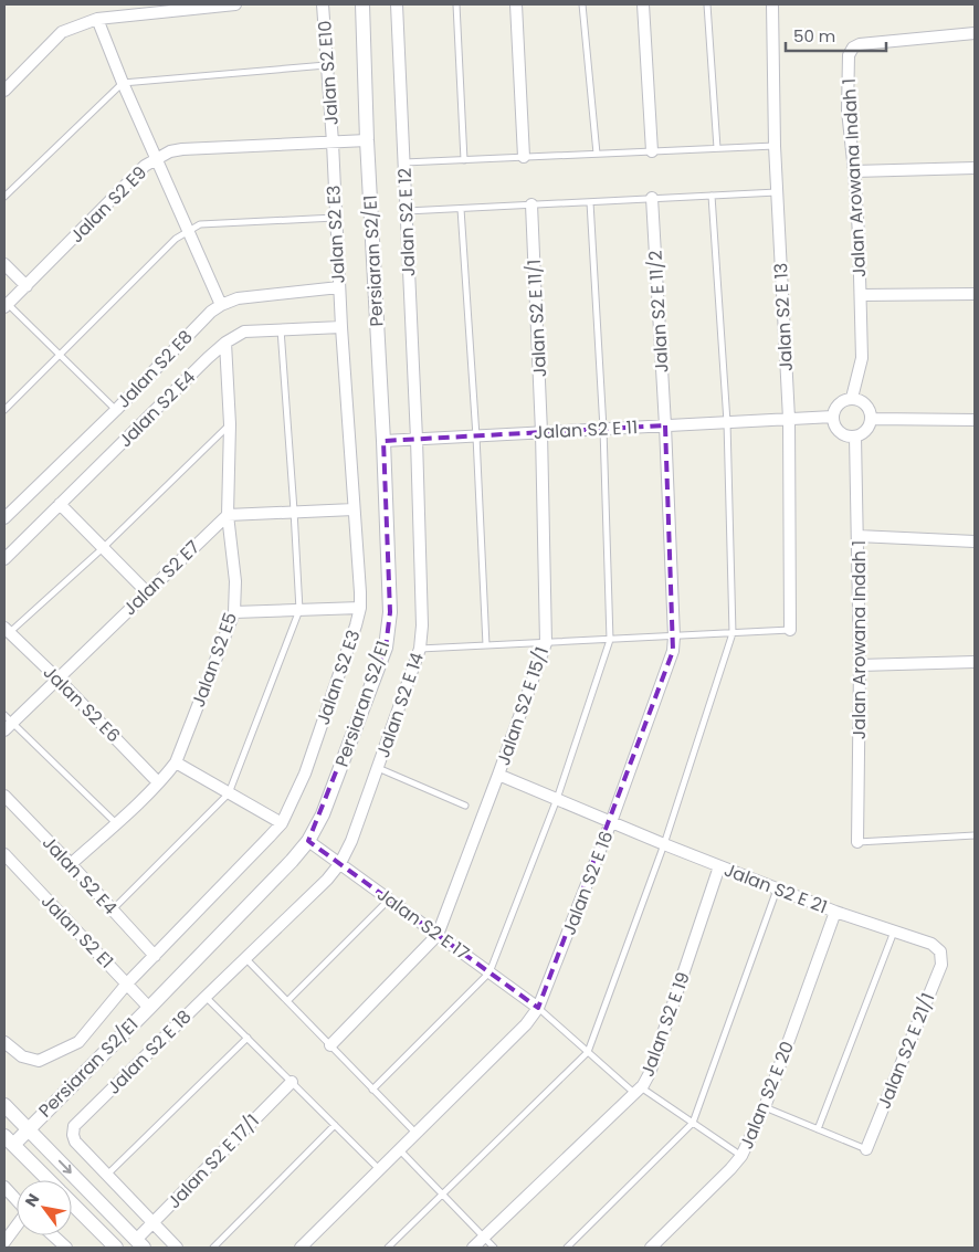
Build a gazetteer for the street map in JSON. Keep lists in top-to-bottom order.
{
  "streets": {
    "street": [
      "Jalan S2 E10",
      "Jalan Arowana Indah 1",
      "Jalan S2 E9",
      "Jalan S2 E 12",
      "Jalan S2 E3",
      "Persiaran S2/E1",
      "Jalan S2 E 11/2",
      "Jalan S2 E 13",
      "Jalan S2 E 11/1",
      "Jalan S2 E8",
      "Jalan S2 E4",
      "Jalan S2 E 11",
      "Jalan S2 E7",
      "Jalan S2 E5",
      "Jalan S2 E6",
      "Jalan S2 E 14",
      "Jalan S2 E 15/1",
      "Jalan S2 E 16",
      "Jalan S2 E 21",
      "Jalan S2 E 17",
      "Jalan S2 E1",
      "Jalan S2 E 19",
      "Jalan S2 E 21/1",
      "Jalan S2 E 18",
      "Jalan S2 E 20",
      "Jalan S2 E 17/1"
    ]
  },
  "crossings": [
    ["Jalan S2 E10", "Jalan S2 E9"],
    ["Jalan S2 E10", "Jalan S2 E3"],
    ["Jalan Arowana Indah 1", "Jalan S2 E 11"],
    ["Jalan S2 E9", "Jalan S2 E3"],
    ["Jalan S2 E9", "Persiaran S2/E1"],
    ["Jalan S2 E 12", "Jalan S2 E 11"],
    ["Jalan S2 E 12", "Jalan S2 E 14"],
    ["Jalan S2 E3", "Jalan S2 E8"],
    ["Jalan S2 E3", "Jalan S2 E4"],
    ["Jalan S2 E3", "Jalan S2 E1"],
    ["Persiaran S2/E1", "Jalan S2 E 11"],
    ["Persiaran S2/E1", "Jalan S2 E 17"],
    ["Persiaran S2/E1", "Jalan S2 E1"],
    ["Jalan S2 E 11/2", "Jalan S2 E 11"],
    ["Jalan S2 E 11/2", "Jalan S2 E 16"],
    ["Jalan S2 E 13", "Jalan S2 E 11"],
    ["Jalan S2 E 11/1", "Jalan S2 E 11"],
    ["Jalan S2 E 11/1", "Jalan S2 E 15/1"],
    ["Jalan S2 E4", "Jalan S2 E5"],
    ["Jalan S2 E 11", "Jalan S2 E 14"],
    ["Jalan S2 E 11", "Jalan S2 E 15/1"],
    ["Jalan S2 E 11", "Jalan S2 E 16"],
    ["Jalan S2 E7", "Jalan S2 E5"],
    ["Jalan S2 E7", "Jalan S2 E6"],
    ["Jalan S2 E5", "Jalan S2 E6"],
    ["Jalan S2 E 14", "Jalan S2 E 17"],
    ["Jalan S2 E 14", "Jalan S2 E 18"],
    ["Jalan S2 E 15/1", "Jalan S2 E 21"],
    ["Jalan S2 E 15/1", "Jalan S2 E 17"],
    ["Jalan S2 E 16", "Jalan S2 E 21"],
    ["Jalan S2 E 16", "Jalan S2 E 17"],
    ["Jalan S2 E 21", "Jalan S2 E 19"],
    ["Jalan S2 E 21", "Jalan S2 E 21/1"],
    ["Jalan S2 E 21", "Jalan S2 E 20"],
    ["Jalan S2 E 17", "Jalan S2 E 18"],
    ["Jalan S2 E 18", "Jalan S2 E 17/1"]
  ],
  "scale_bar": "50 m",
  "north": "top left"
}
